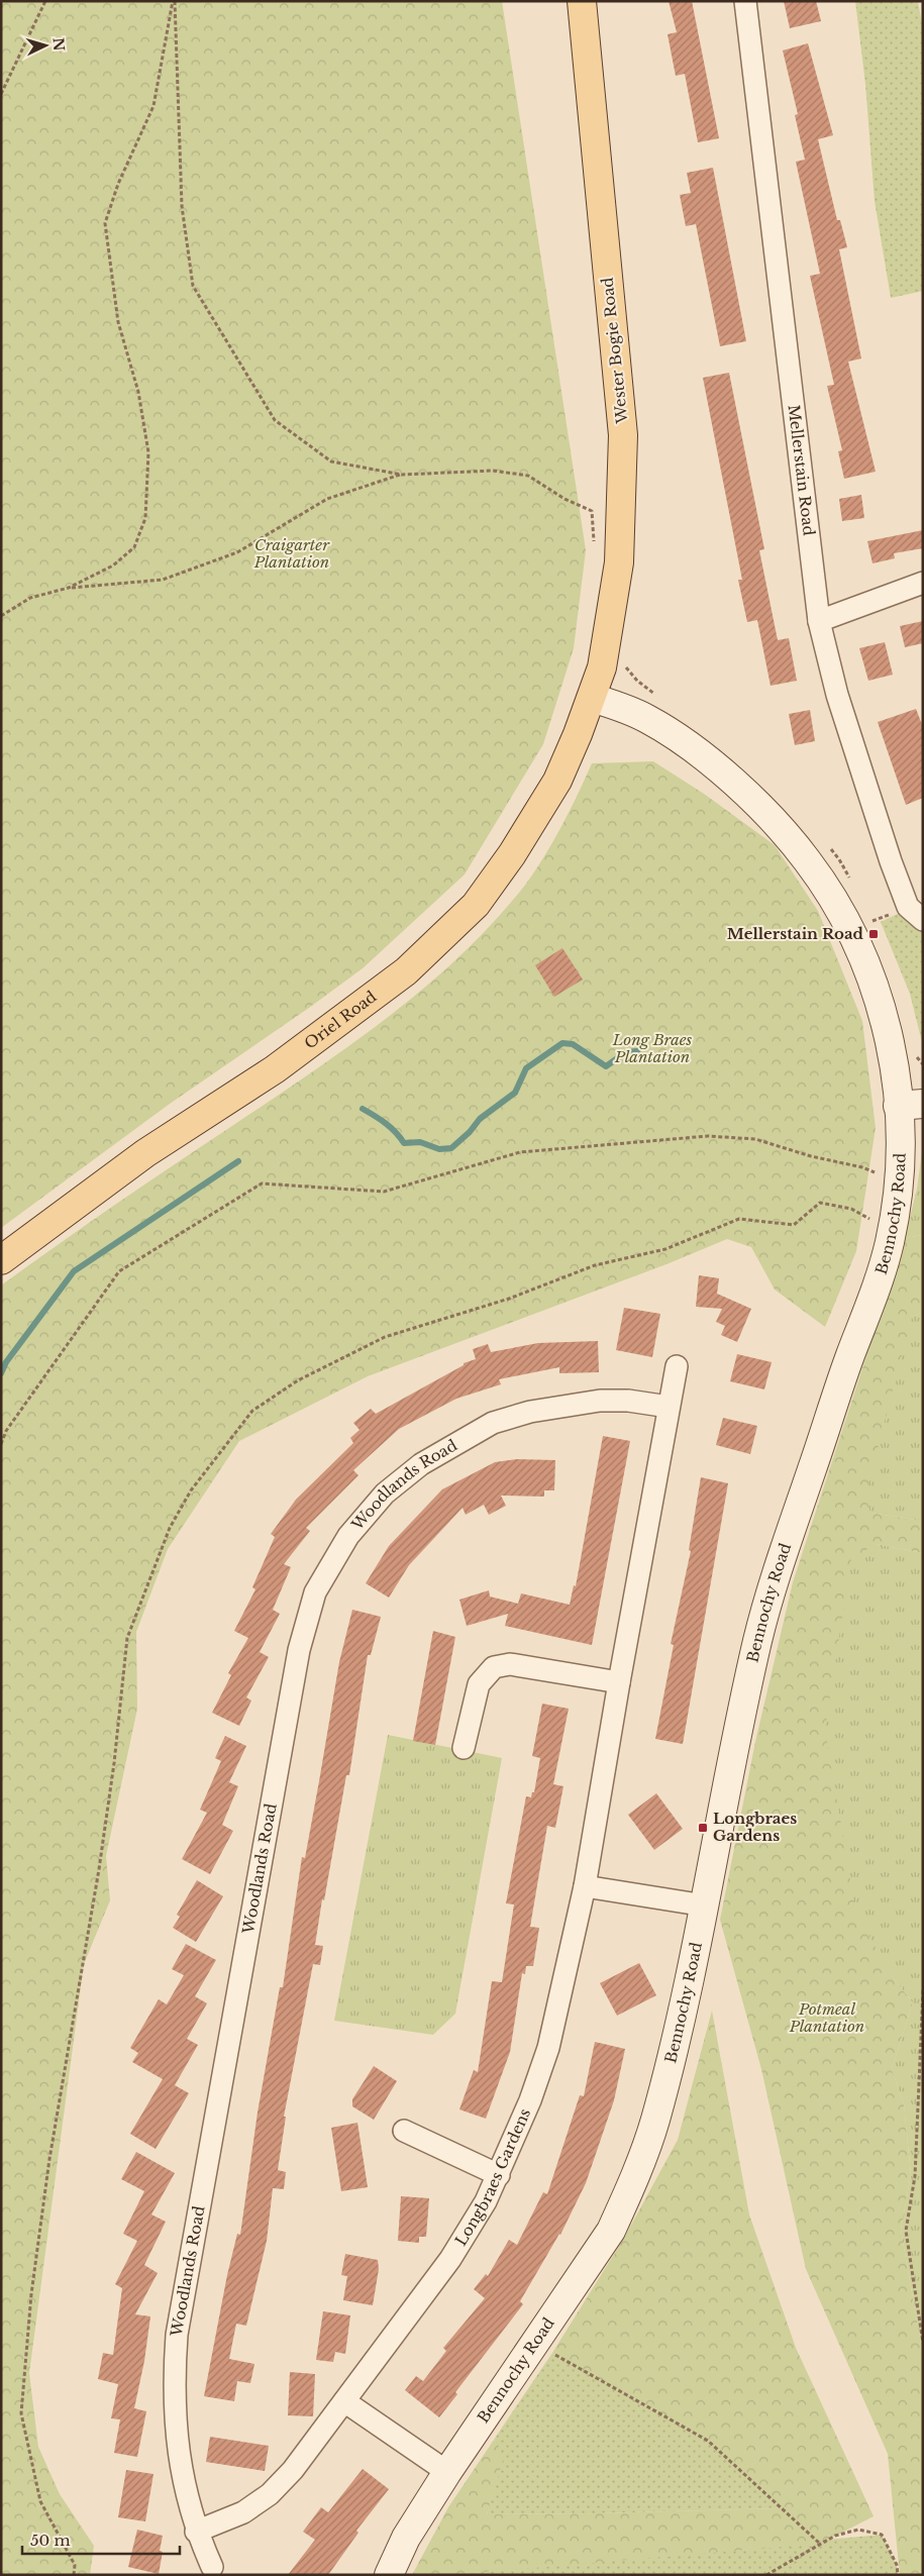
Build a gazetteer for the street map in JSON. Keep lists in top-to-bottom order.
{
  "streets": {
    "main road": ["Wester Bogie Road", "Oriel Road"],
    "street": [
      "Mellerstain Road",
      "Bennochy Road",
      "Woodlands Road",
      "Longbraes Gardens"
    ]
  },
  "crossings": [
    ["Wester Bogie Road", "Oriel Road"],
    ["Wester Bogie Road", "Bennochy Road"],
    ["Oriel Road", "Bennochy Road"],
    ["Woodlands Road", "Longbraes Gardens"]
  ],
  "parks": ["Craigarter Plantation", "Long Braes Plantation", "Potmeal Plantation"],
  "places": {
    "transit": ["Mellerstain Road", "Longbraes Gardens"]
  },
  "scale_bar": "50 m",
  "north": "right"
}
